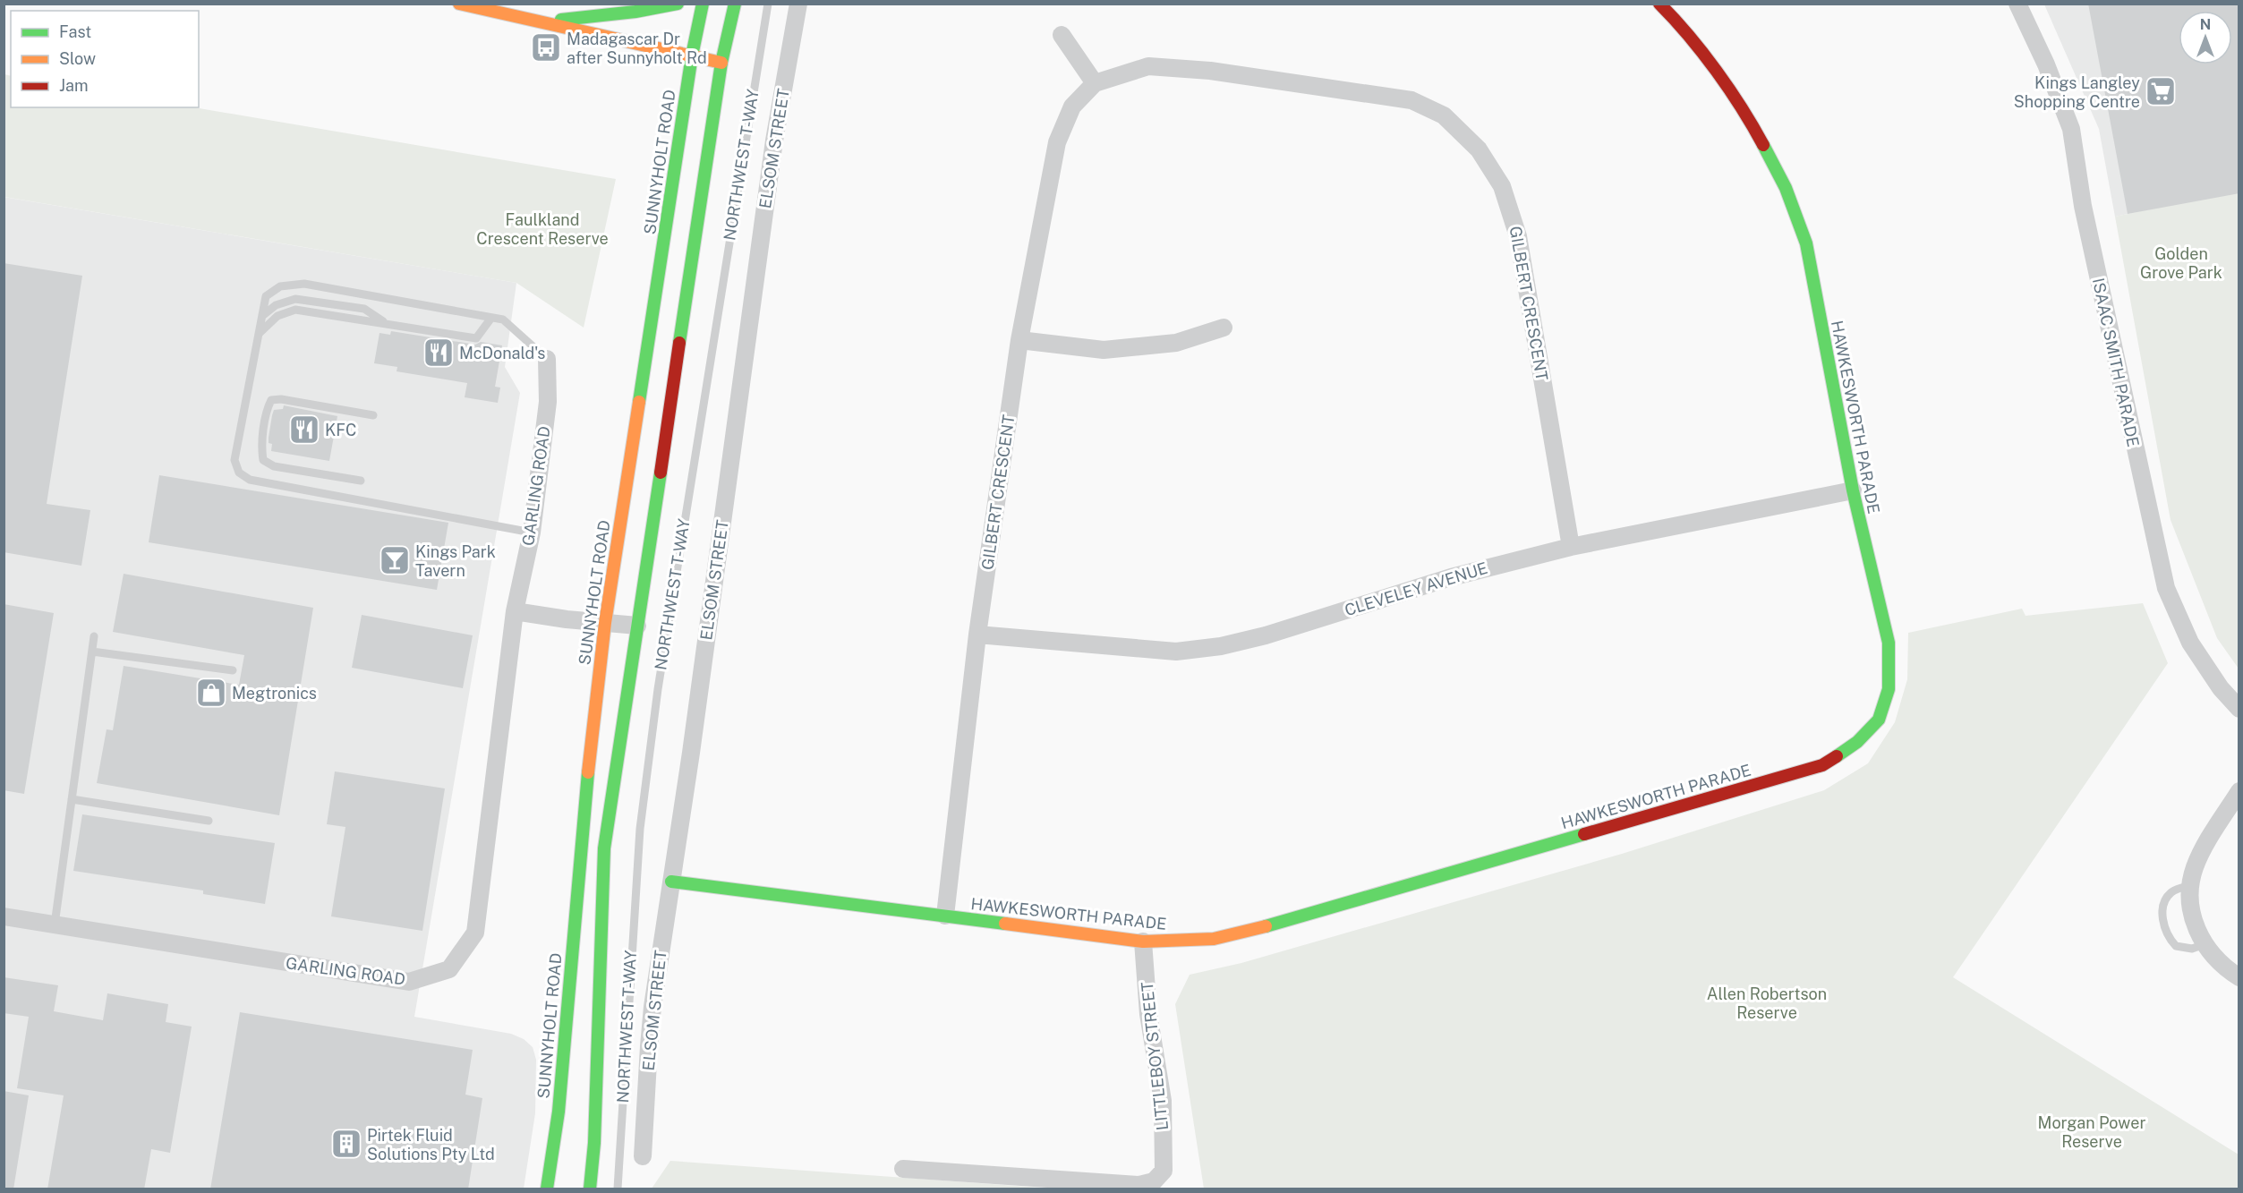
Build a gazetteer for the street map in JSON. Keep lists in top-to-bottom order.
{
  "streets": {
    "street": [
      "ELSOM STREET",
      "SUNNYHOLT ROAD",
      "GILBERT CRESCENT",
      "ISAAC SMITH PARADE",
      "HAWKESWORTH PARADE",
      "GARLING ROAD",
      "CLEVELEY AVENUE",
      "LITTLEBOY STREET"
    ],
    "lane": ["NORTHWEST T-WAY"]
  },
  "crossings": [
    ["ELSOM STREET", "HAWKESWORTH PARADE"],
    ["GILBERT CRESCENT", "HAWKESWORTH PARADE"],
    ["GILBERT CRESCENT", "CLEVELEY AVENUE"],
    ["HAWKESWORTH PARADE", "CLEVELEY AVENUE"],
    ["HAWKESWORTH PARADE", "LITTLEBOY STREET"]
  ],
  "parks": [
    "Faulkland Crescent Reserve",
    "Golden Grove Park",
    "Allen Robertson Reserve",
    "Morgan Power Reserve"
  ],
  "places": {
    "bus stop": ["Madagascar Dr after Sunnyholt Rd"],
    "supermarket": ["Kings Langley Shopping Centre"],
    "restaurant": ["McDonald's", "KFC"],
    "bar": ["Kings Park Tavern"],
    "shop": ["Megtronics"],
    "building": ["Pirtek Fluid Solutions Pty Ltd"]
  },
  "legend": ["Fast", "Slow", "Jam"],
  "north": "top"
}
